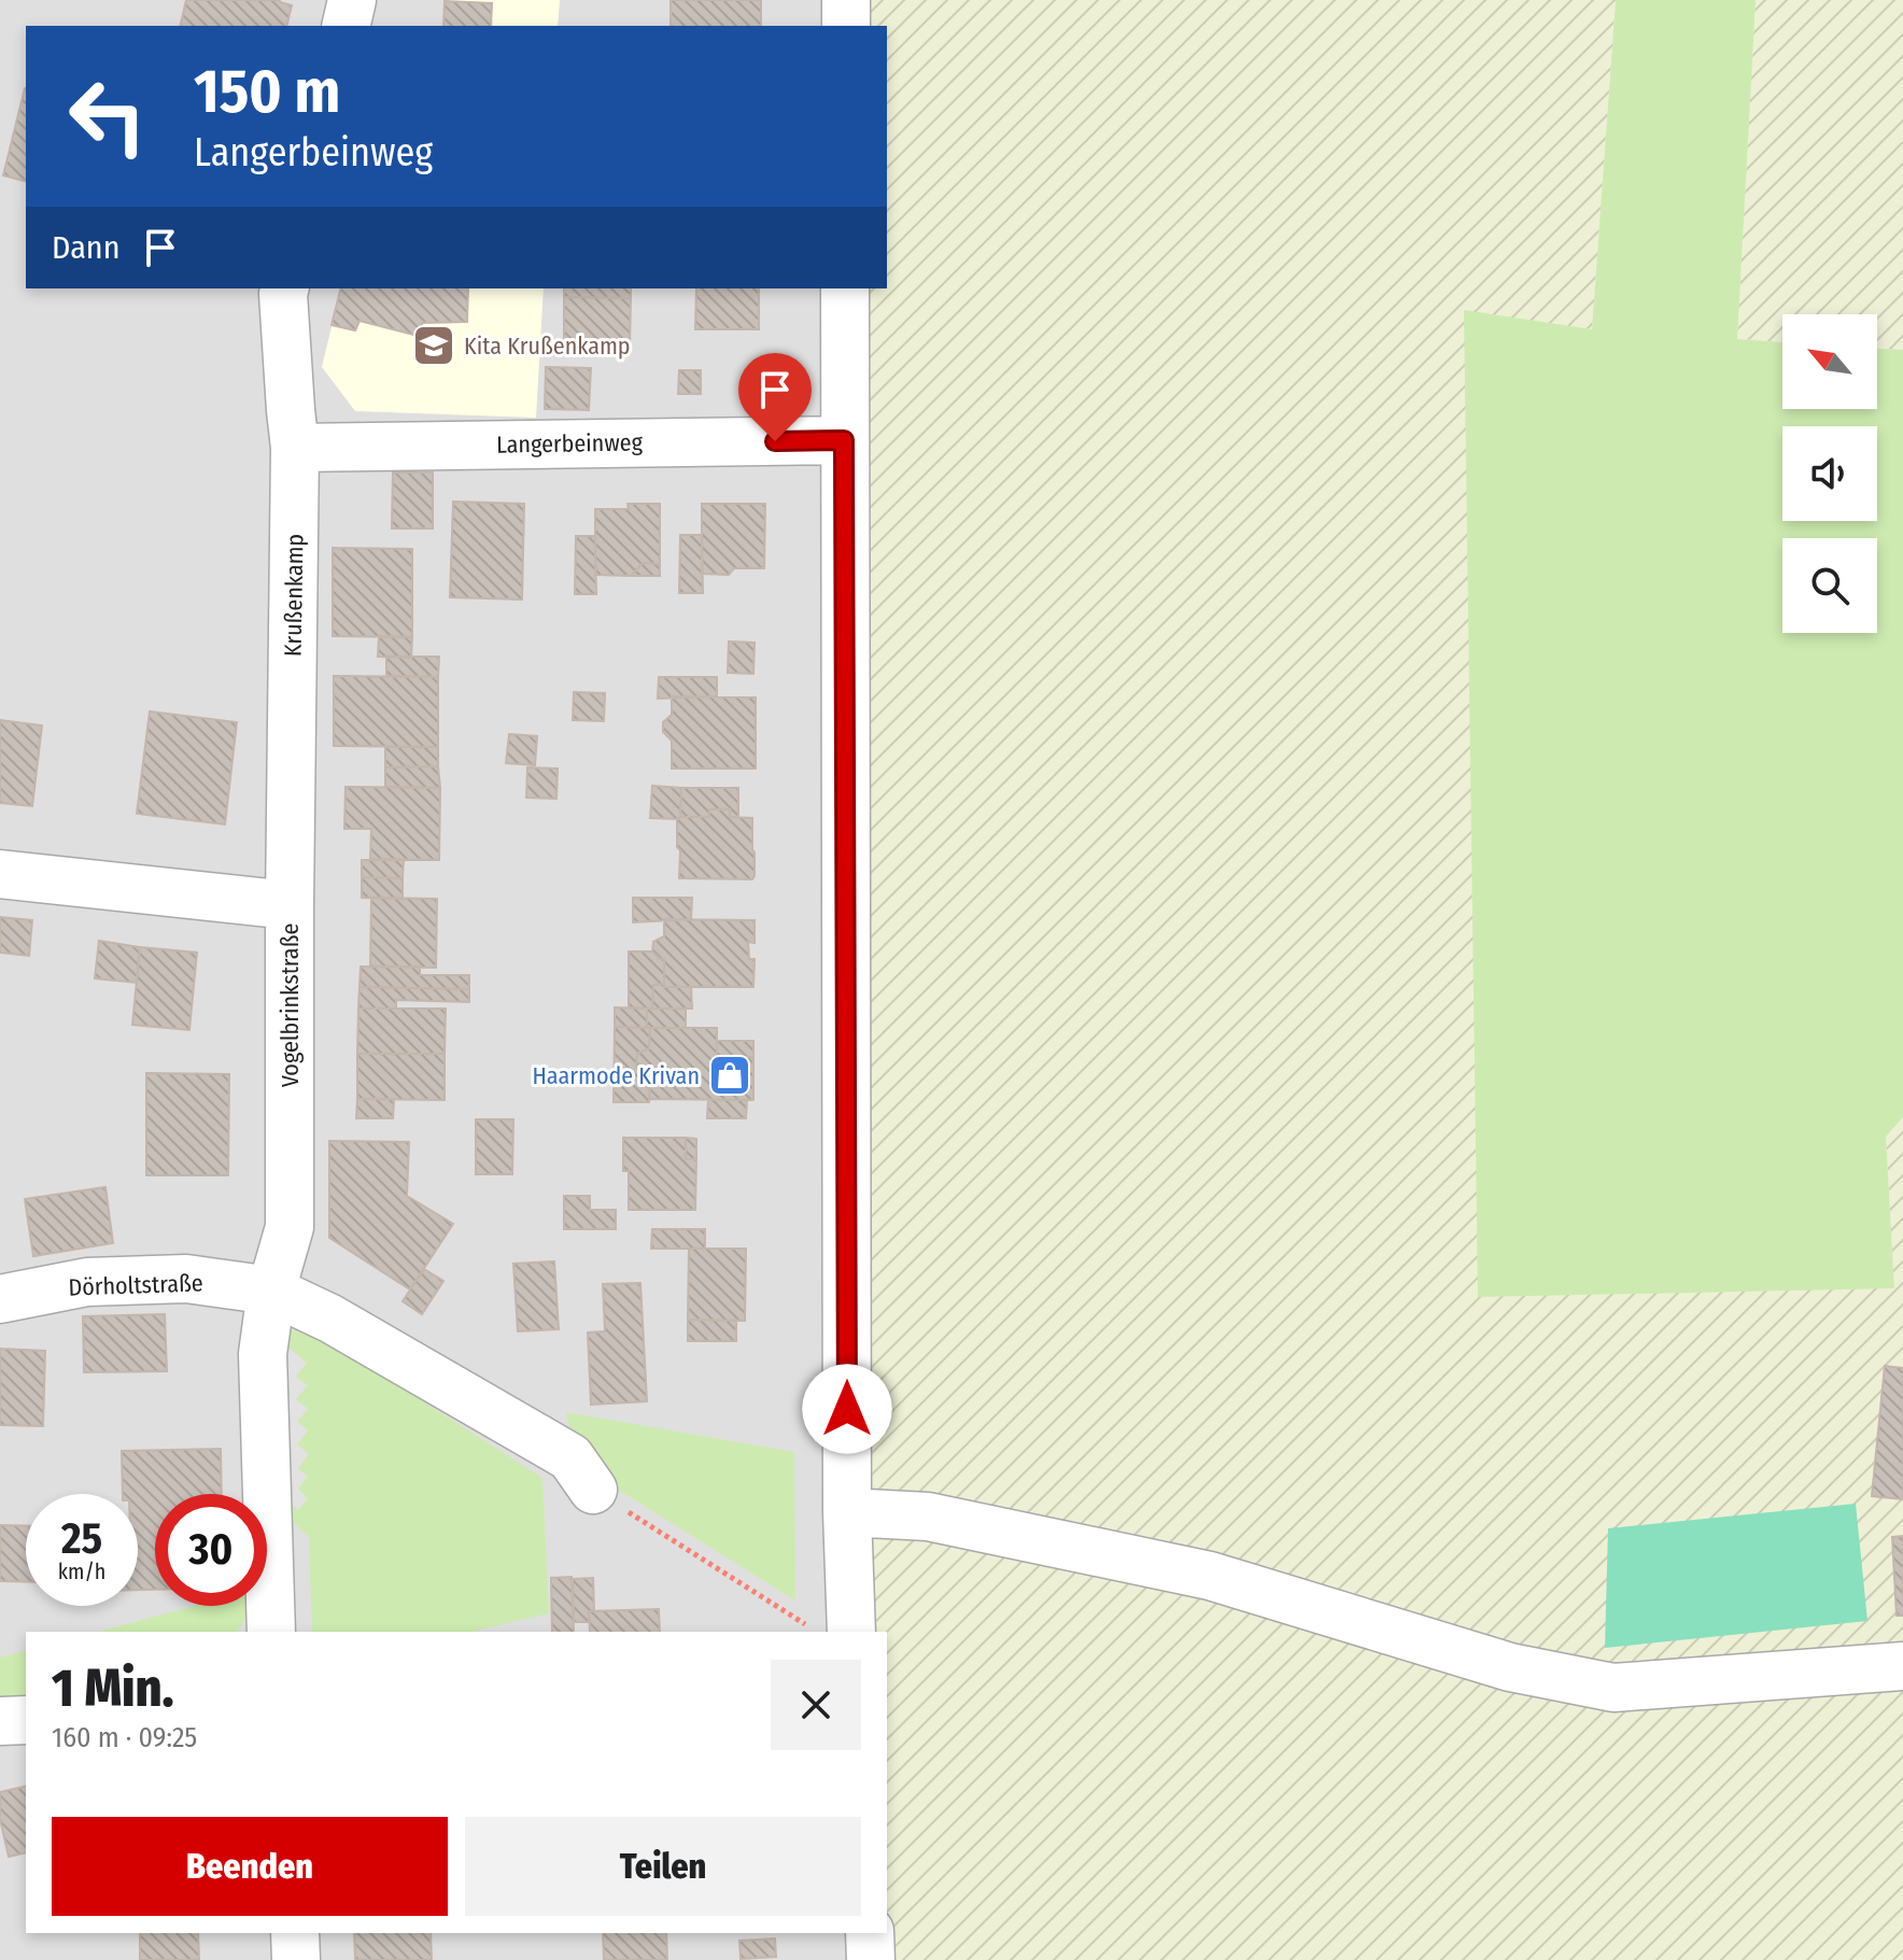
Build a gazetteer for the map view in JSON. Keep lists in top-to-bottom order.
{
  "streets": {
    "street": [
      "Langerbeinweg",
      "Krußenkamp",
      "Vogelbrinkstraße",
      "Dörholtstraße"
    ]
  },
  "crossings": [
    ["Langerbeinweg", "Krußenkamp"],
    ["Krußenkamp", "Vogelbrinkstraße"],
    ["Vogelbrinkstraße", "Dörholtstraße"]
  ],
  "places": {
    "school or university": ["Kita Krußenkamp"],
    "shop": ["Haarmode Krivan"]
  },
  "north": "top left",
  "page": {
    "turn": ["150 m", "Langerbeinweg"],
    "then": "Dann",
    "speed": "25 km/h",
    "limit": "30",
    "heading": ["1 Min.", "160 m · 09:25"],
    "buttons": ["Beenden", "Teilen"]
  }
}
